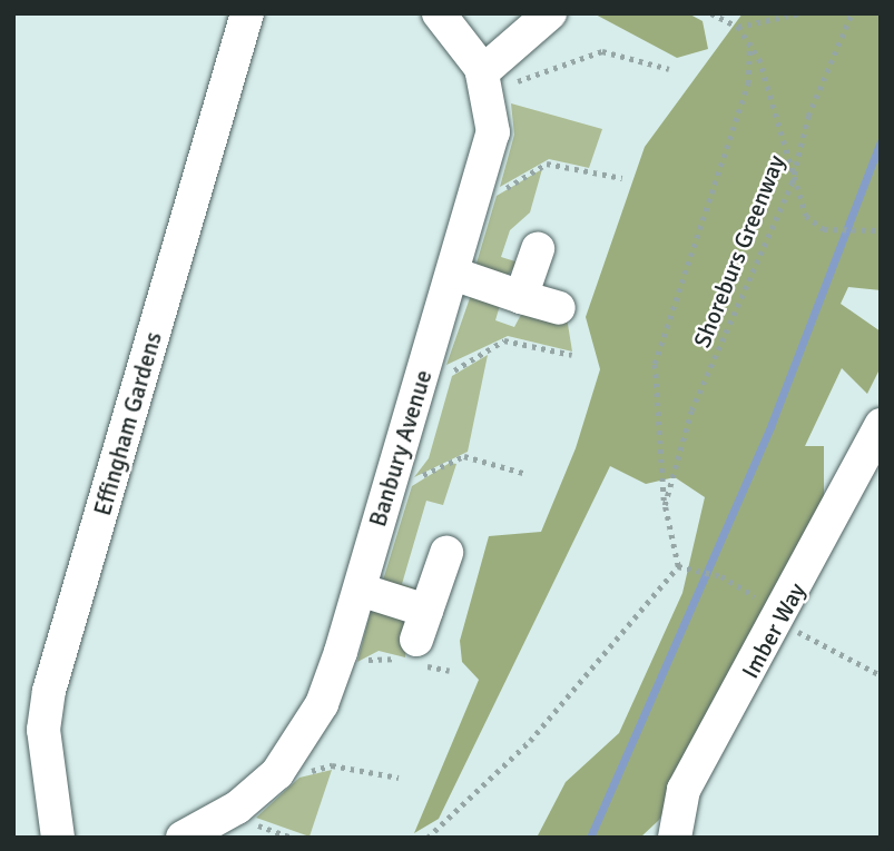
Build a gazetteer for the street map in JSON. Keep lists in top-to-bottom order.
{
  "streets": {
    "street": ["Effingham Gardens", "Banbury Avenue", "Imber Way"],
    "path": ["Shoreburs Greenway"]
  }
}
